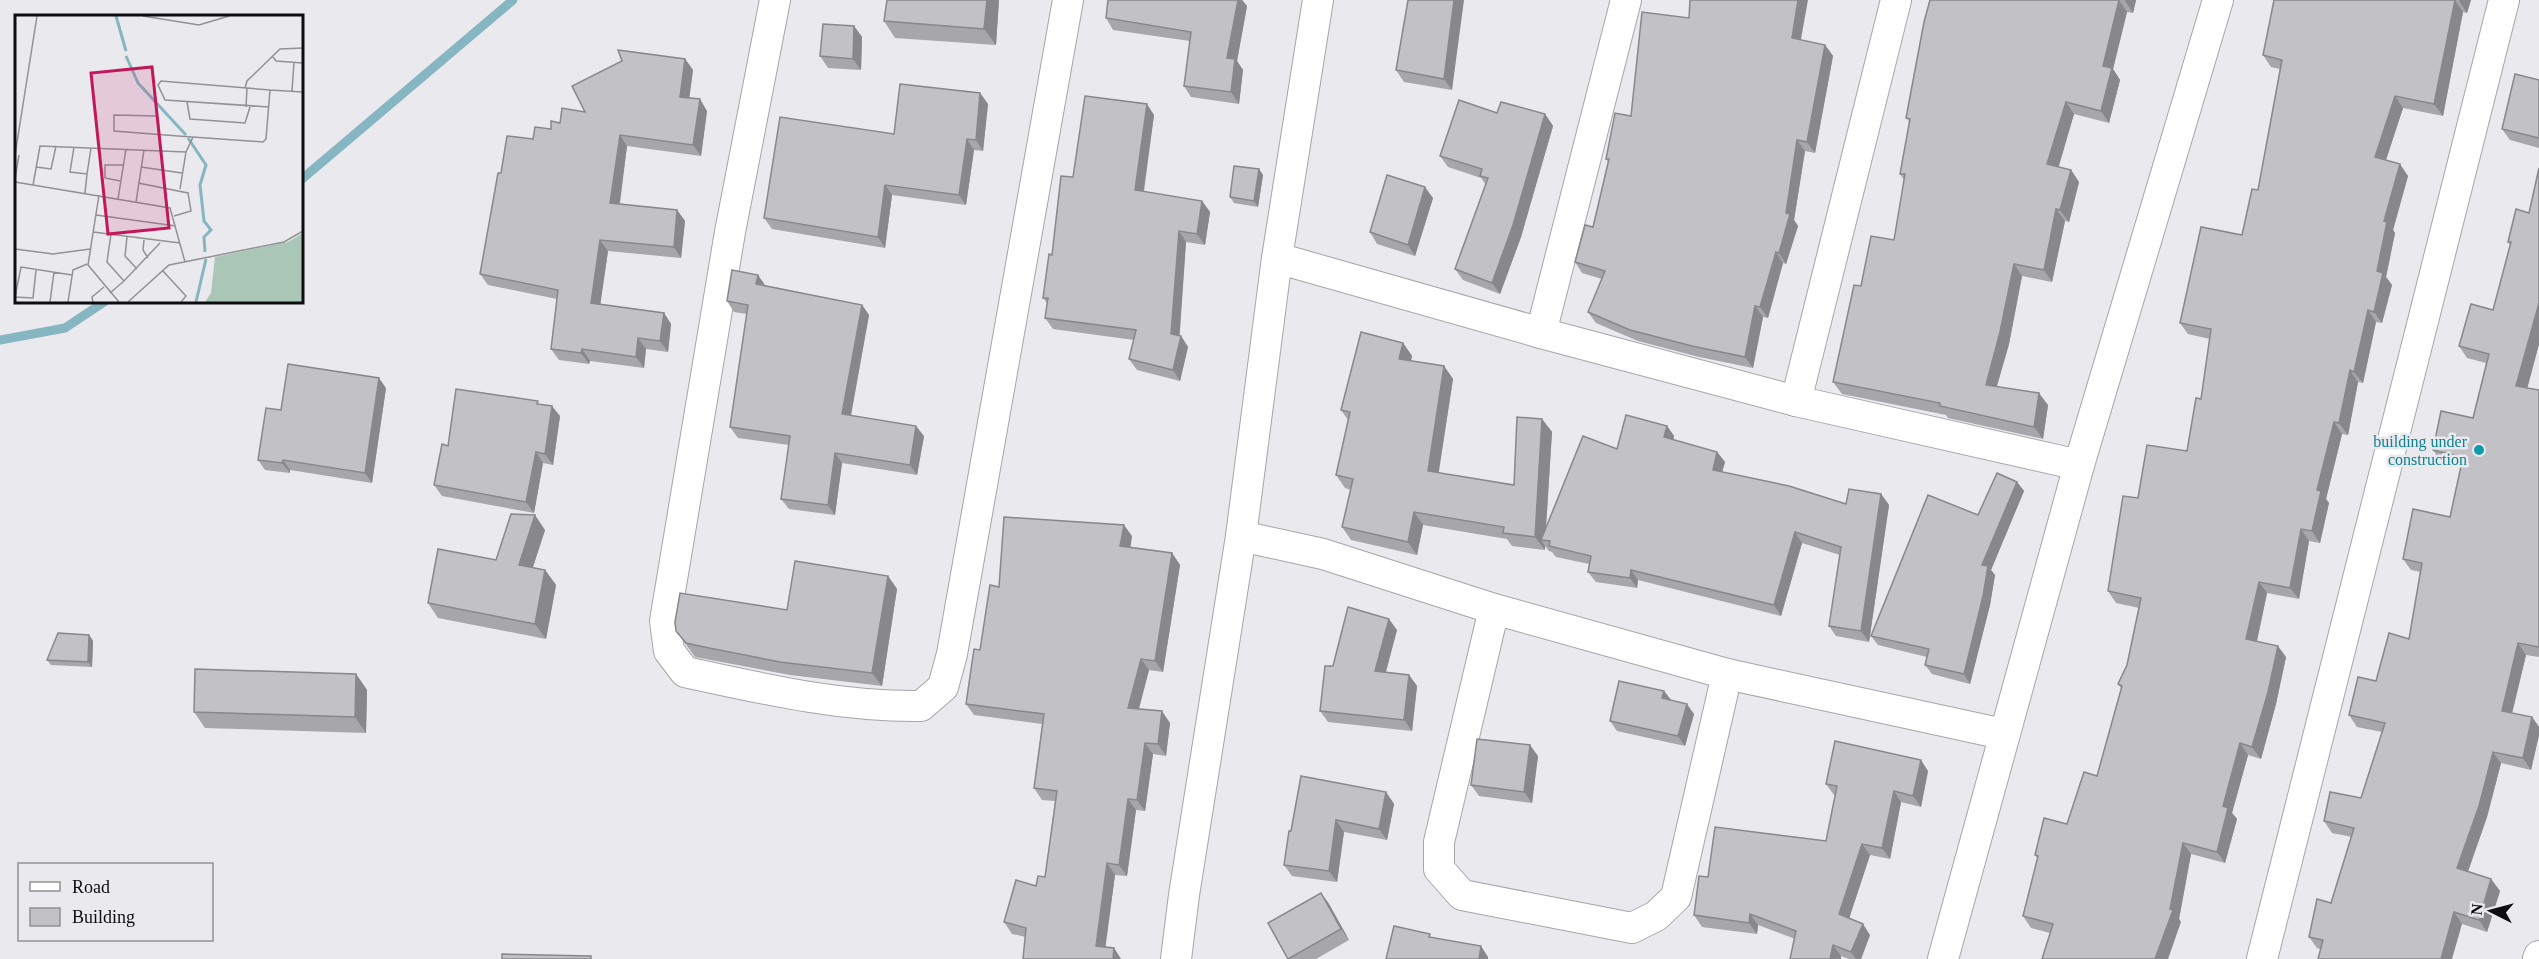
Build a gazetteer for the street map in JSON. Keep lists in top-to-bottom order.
{
  "places": ["building under construction"],
  "legend": ["Road", "Building"],
  "north": "left"
}
